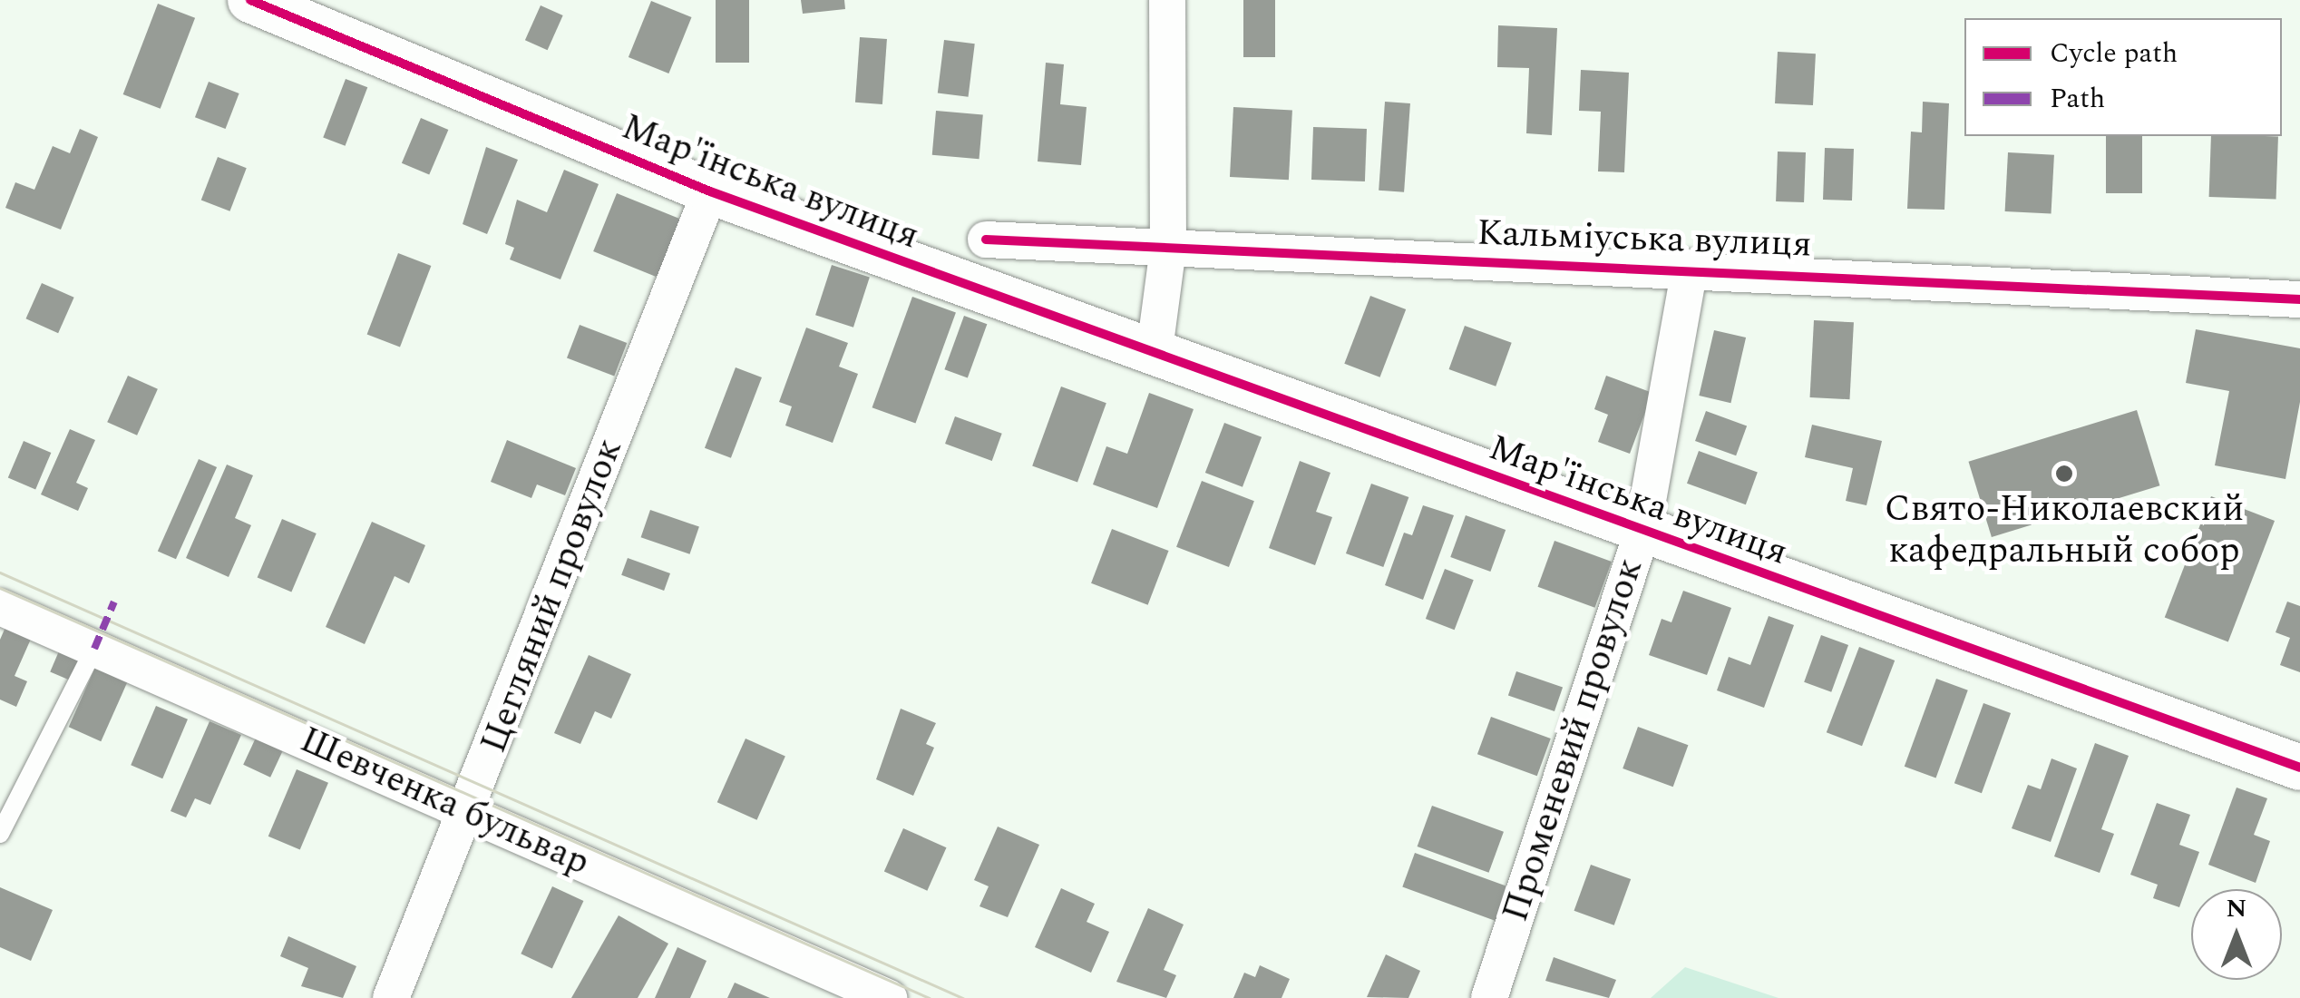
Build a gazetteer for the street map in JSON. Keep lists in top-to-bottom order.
{
  "streets": {
    "street": [
      "Мар'їнська вулиця",
      "Кальміуська вулиця",
      "Цегляний провулок",
      "Променевий провулок",
      "Шевченка бульвар"
    ]
  },
  "crossings": [
    ["Мар'їнська вулиця", "Цегляний провулок"],
    ["Мар'їнська вулиця", "Променевий провулок"],
    ["Кальміуська вулиця", "Променевий провулок"],
    ["Цегляний провулок", "Шевченка бульвар"]
  ],
  "places": ["Свято-Николаевский кафедральный собор"],
  "legend": ["Cycle path", "Path"],
  "north": "top"
}
